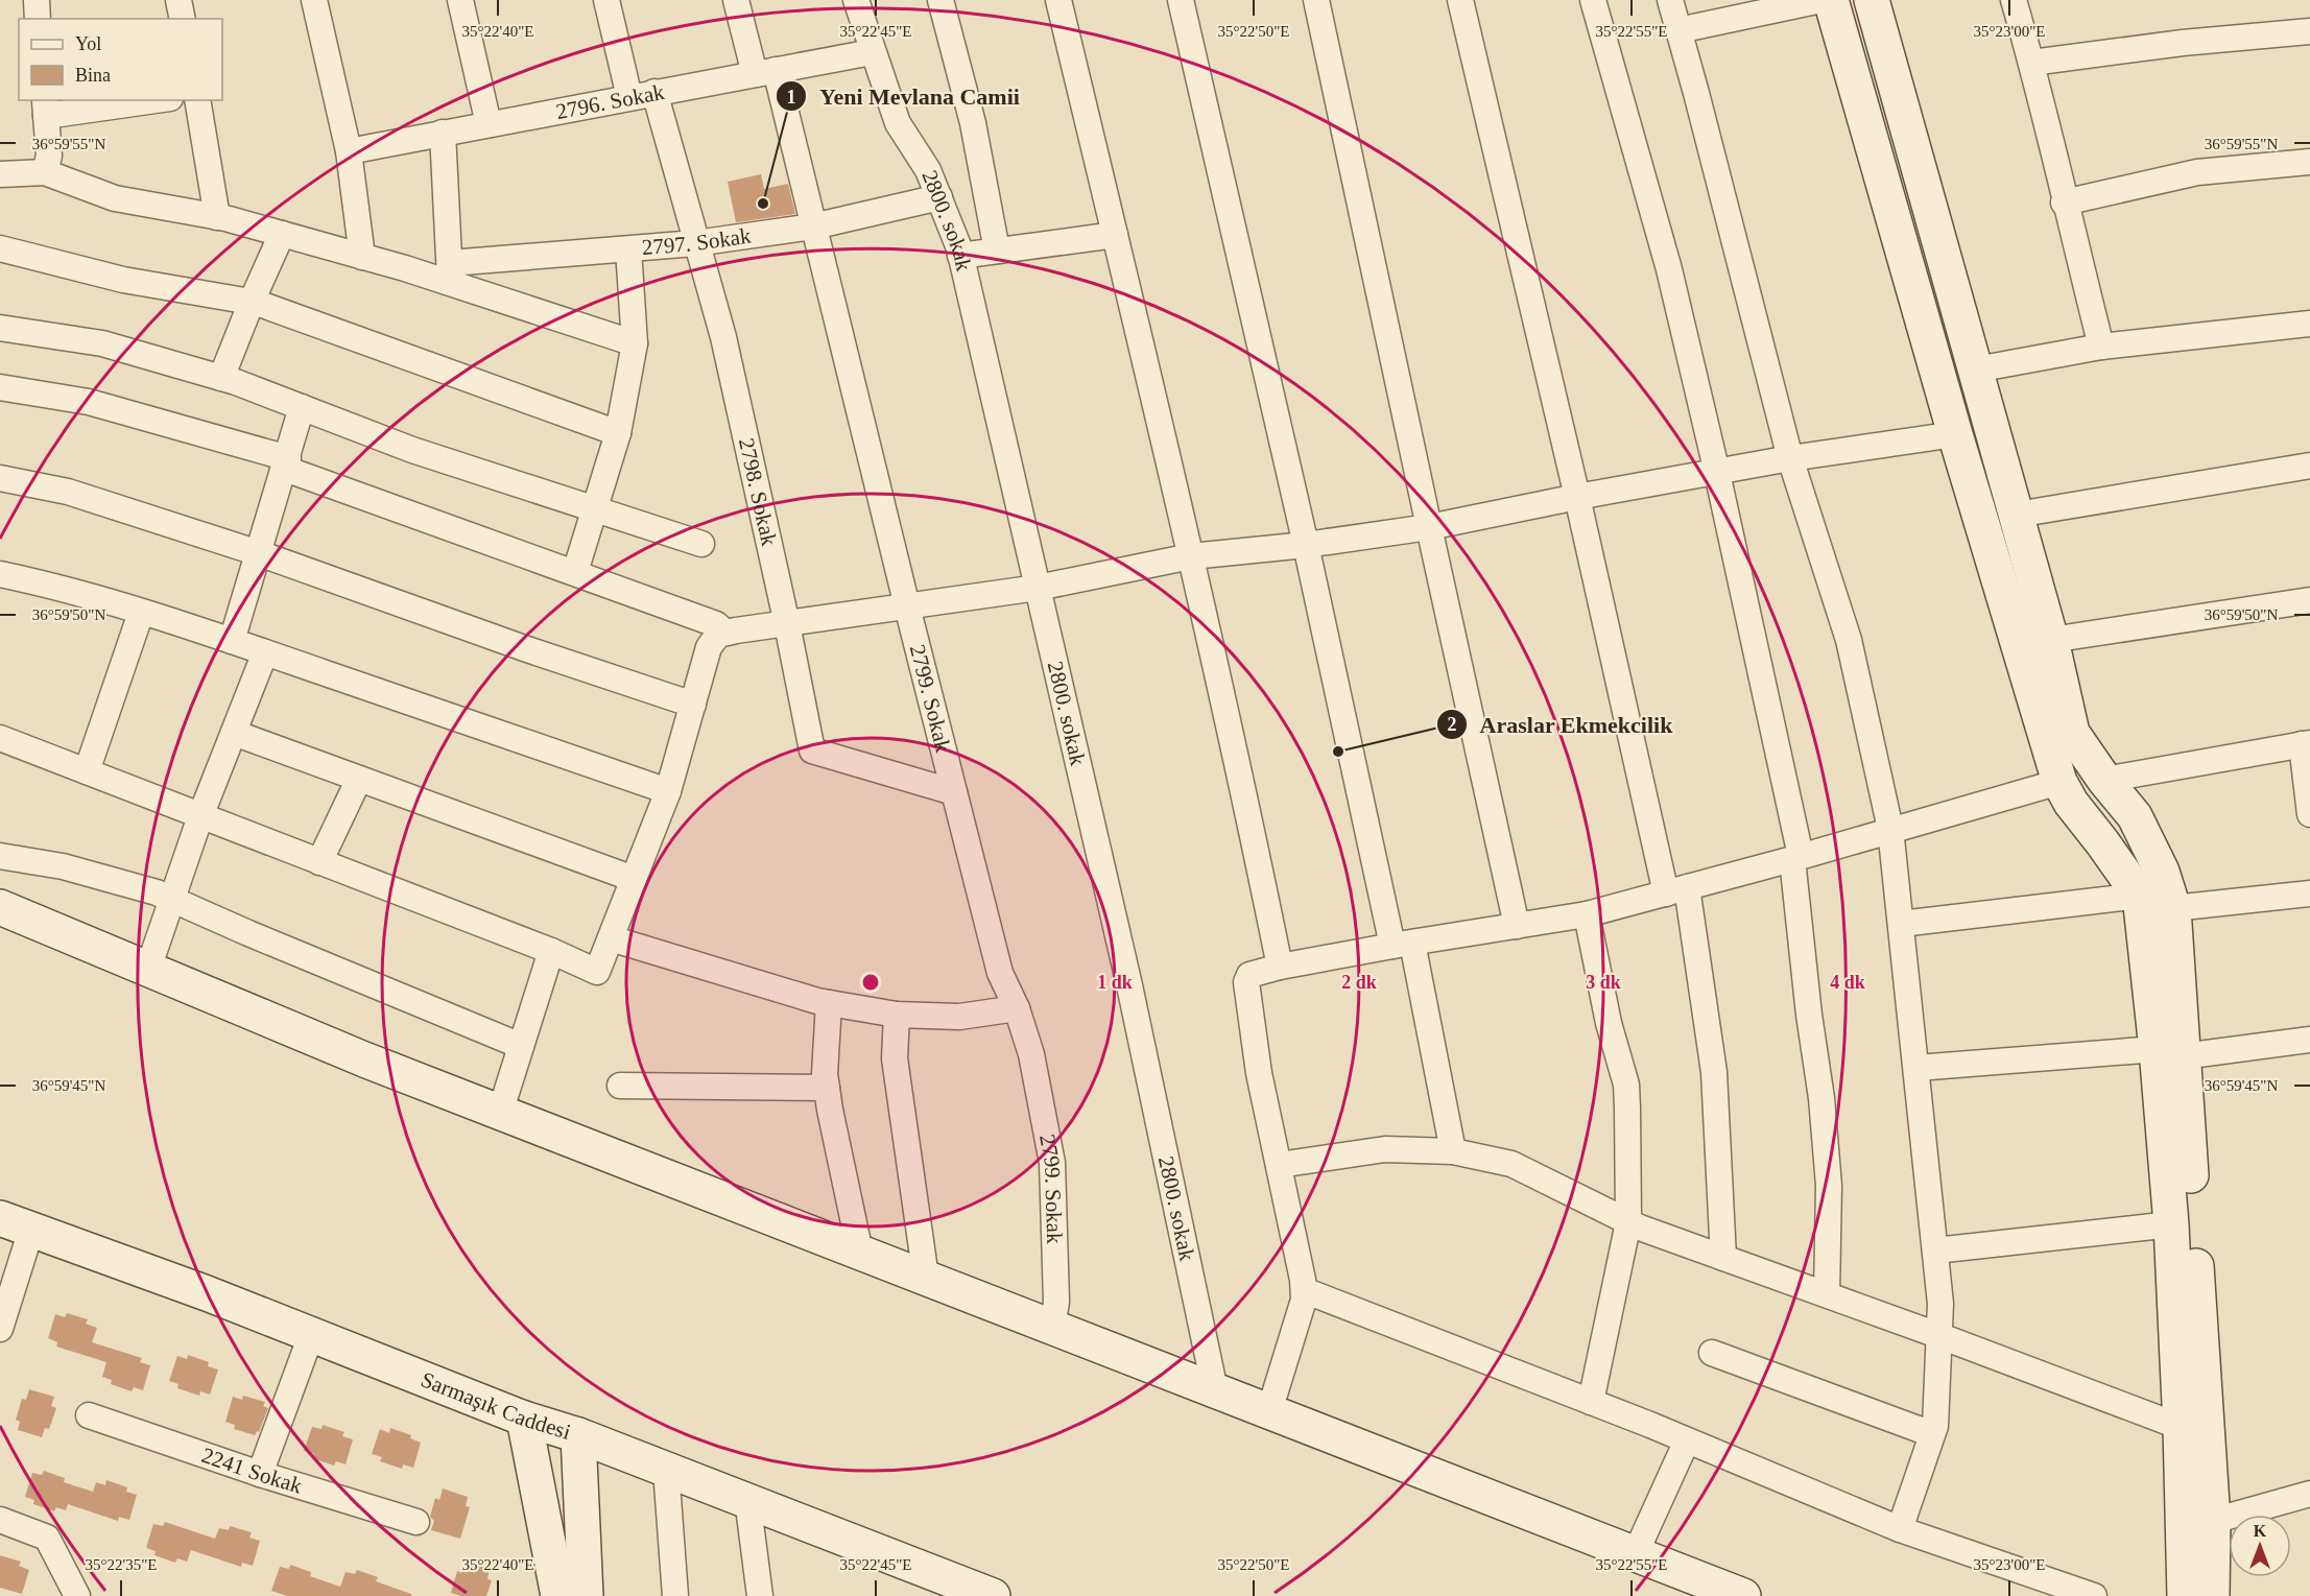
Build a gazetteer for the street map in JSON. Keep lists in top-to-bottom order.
{
  "streets": {
    "main road": ["Sarmaşık Caddesi"],
    "street": [
      "2796. Sokak",
      "2800. sokak",
      "2797. Sokak",
      "2798. Sokak",
      "2799. Sokak",
      "2241 Sokak"
    ]
  },
  "crossings": [
    ["2796. Sokak", "2800. sokak"],
    ["2796. Sokak", "2798. Sokak"],
    ["2796. Sokak", "2799. Sokak"],
    ["2800. sokak", "2797. Sokak"],
    ["2797. Sokak", "2798. Sokak"],
    ["2797. Sokak", "2799. Sokak"],
    ["2798. Sokak", "2799. Sokak"]
  ],
  "places": ["Yeni Mevlana Camii", "Araslar Ekmekcilik"],
  "legend": ["Yol", "Bina"],
  "north": "top",
  "coordinates": [
    "35°22'40\"E",
    "35°22'45\"E",
    "35°22'50\"E",
    "35°22'55\"E",
    "35°23'00\"E",
    "36°59'55\"N",
    "36°59'50\"N",
    "36°59'45\"N",
    "35°22'35\"E"
  ],
  "rings": [
    "1 dk",
    "2 dk",
    "3 dk",
    "4 dk"
  ]
}
